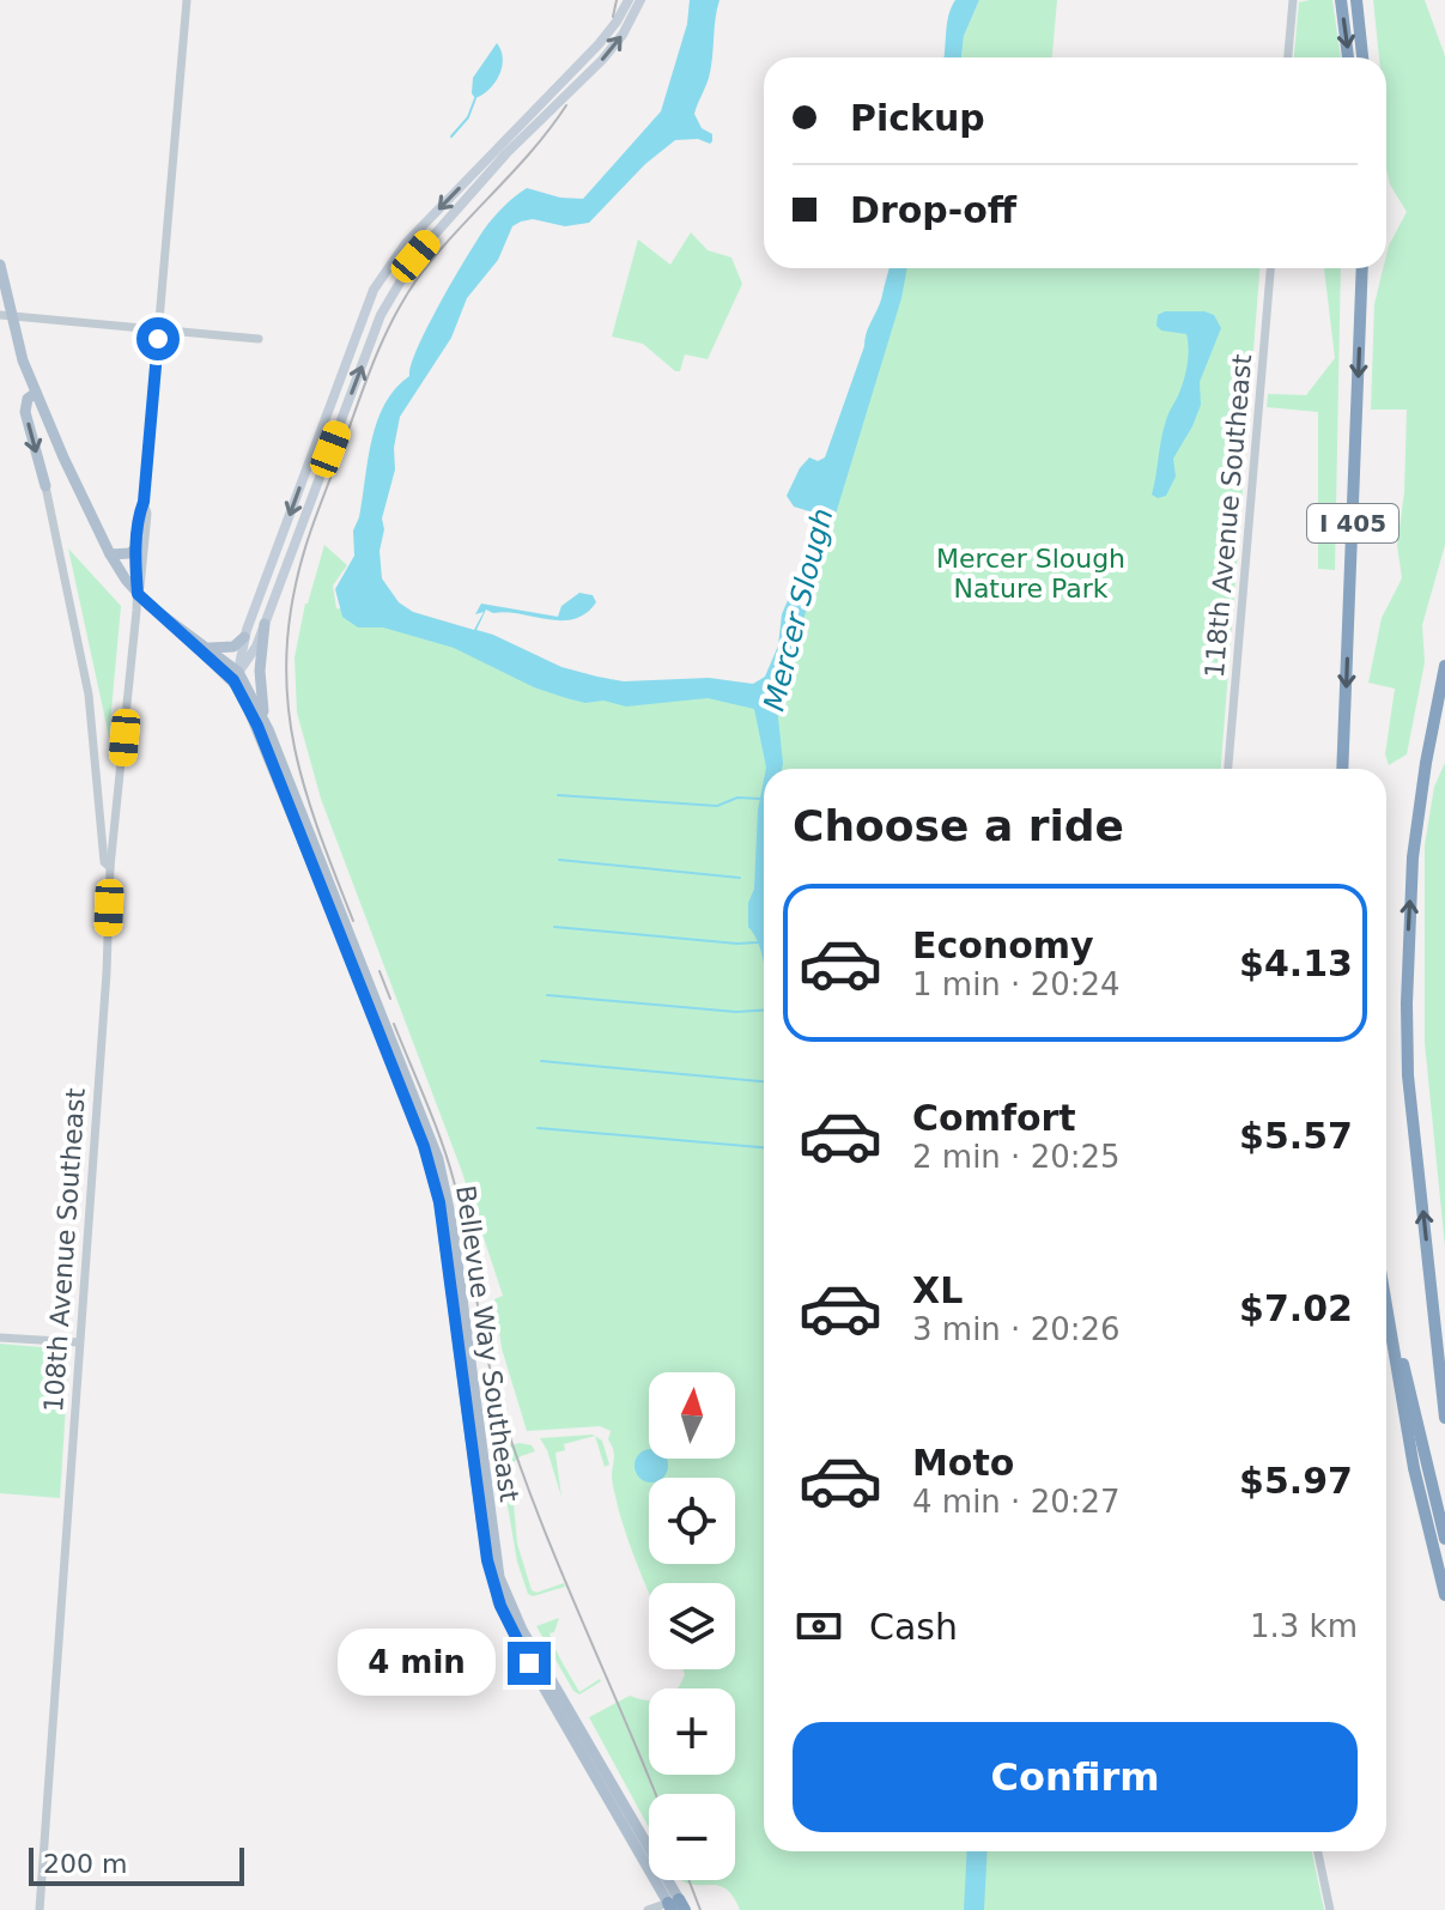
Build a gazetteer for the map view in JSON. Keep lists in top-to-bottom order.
{
  "streets": {
    "highway": ["I 405"],
    "main road": ["Bellevue Way Southeast"],
    "street": ["118th Avenue Southeast", "108th Avenue Southeast"]
  },
  "crossings": [
    ["108th Avenue Southeast", "Bellevue Way Southeast"]
  ],
  "water": ["Mercer Slough"],
  "parks": ["Mercer Slough Nature Park"],
  "scale_bar": "200 m",
  "north": "top",
  "page": {
    "banner": ["Pickup", "Drop-off"],
    "heading": "Choose a ride",
    "list": [
      {
        "name": "Economy",
        "note": "1 min · 20:24",
        "value": "$4.13"
      },
      {
        "name": "Comfort",
        "note": "2 min · 20:25",
        "value": "$5.57"
      },
      {
        "name": "XL",
        "note": "3 min · 20:26",
        "value": "$7.02"
      },
      {
        "name": "Moto",
        "note": "4 min · 20:27",
        "value": "$5.97"
      }
    ],
    "map_buttons": ["+", "−"],
    "pay": ["Cash", "1.3 km"],
    "bubble": "4 min",
    "buttons": "Confirm",
    "scale": "200 m"
  }
}
